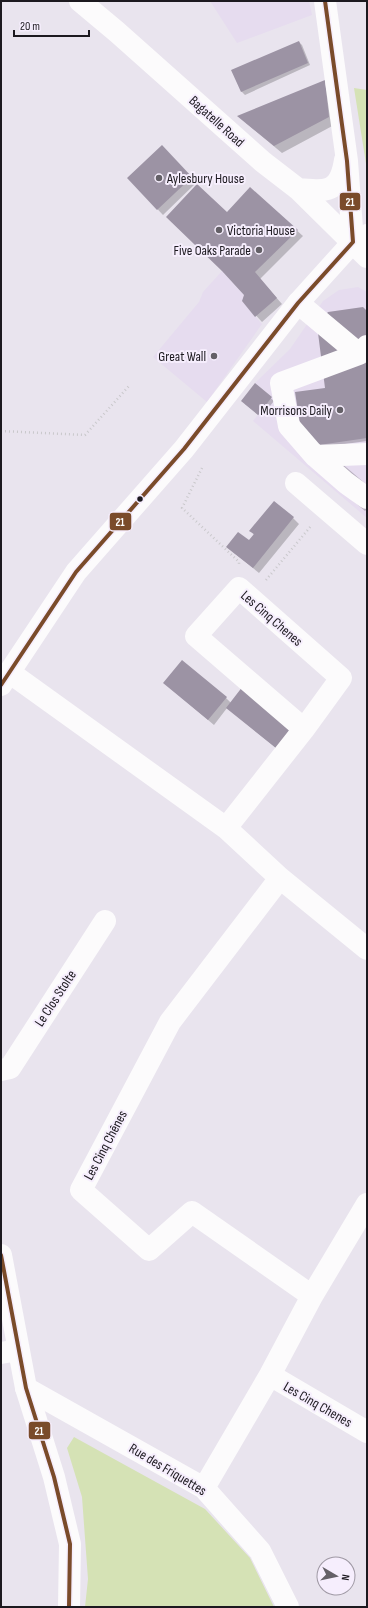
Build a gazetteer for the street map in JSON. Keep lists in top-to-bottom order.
{
  "streets": {
    "street": [
      "Bagatelle Road",
      "Les Cinq Chenes",
      "Le Clos Stolte",
      "Les Cinq Chênes",
      "Rue des Friquettes"
    ]
  },
  "places": [
    "Aylesbury House",
    "Victoria House",
    "Five Oaks Parade",
    "Great Wall",
    "Morrisons Daily"
  ],
  "lines": ["transit line 21"],
  "scale_bar": "20 m",
  "north": "right"
}
